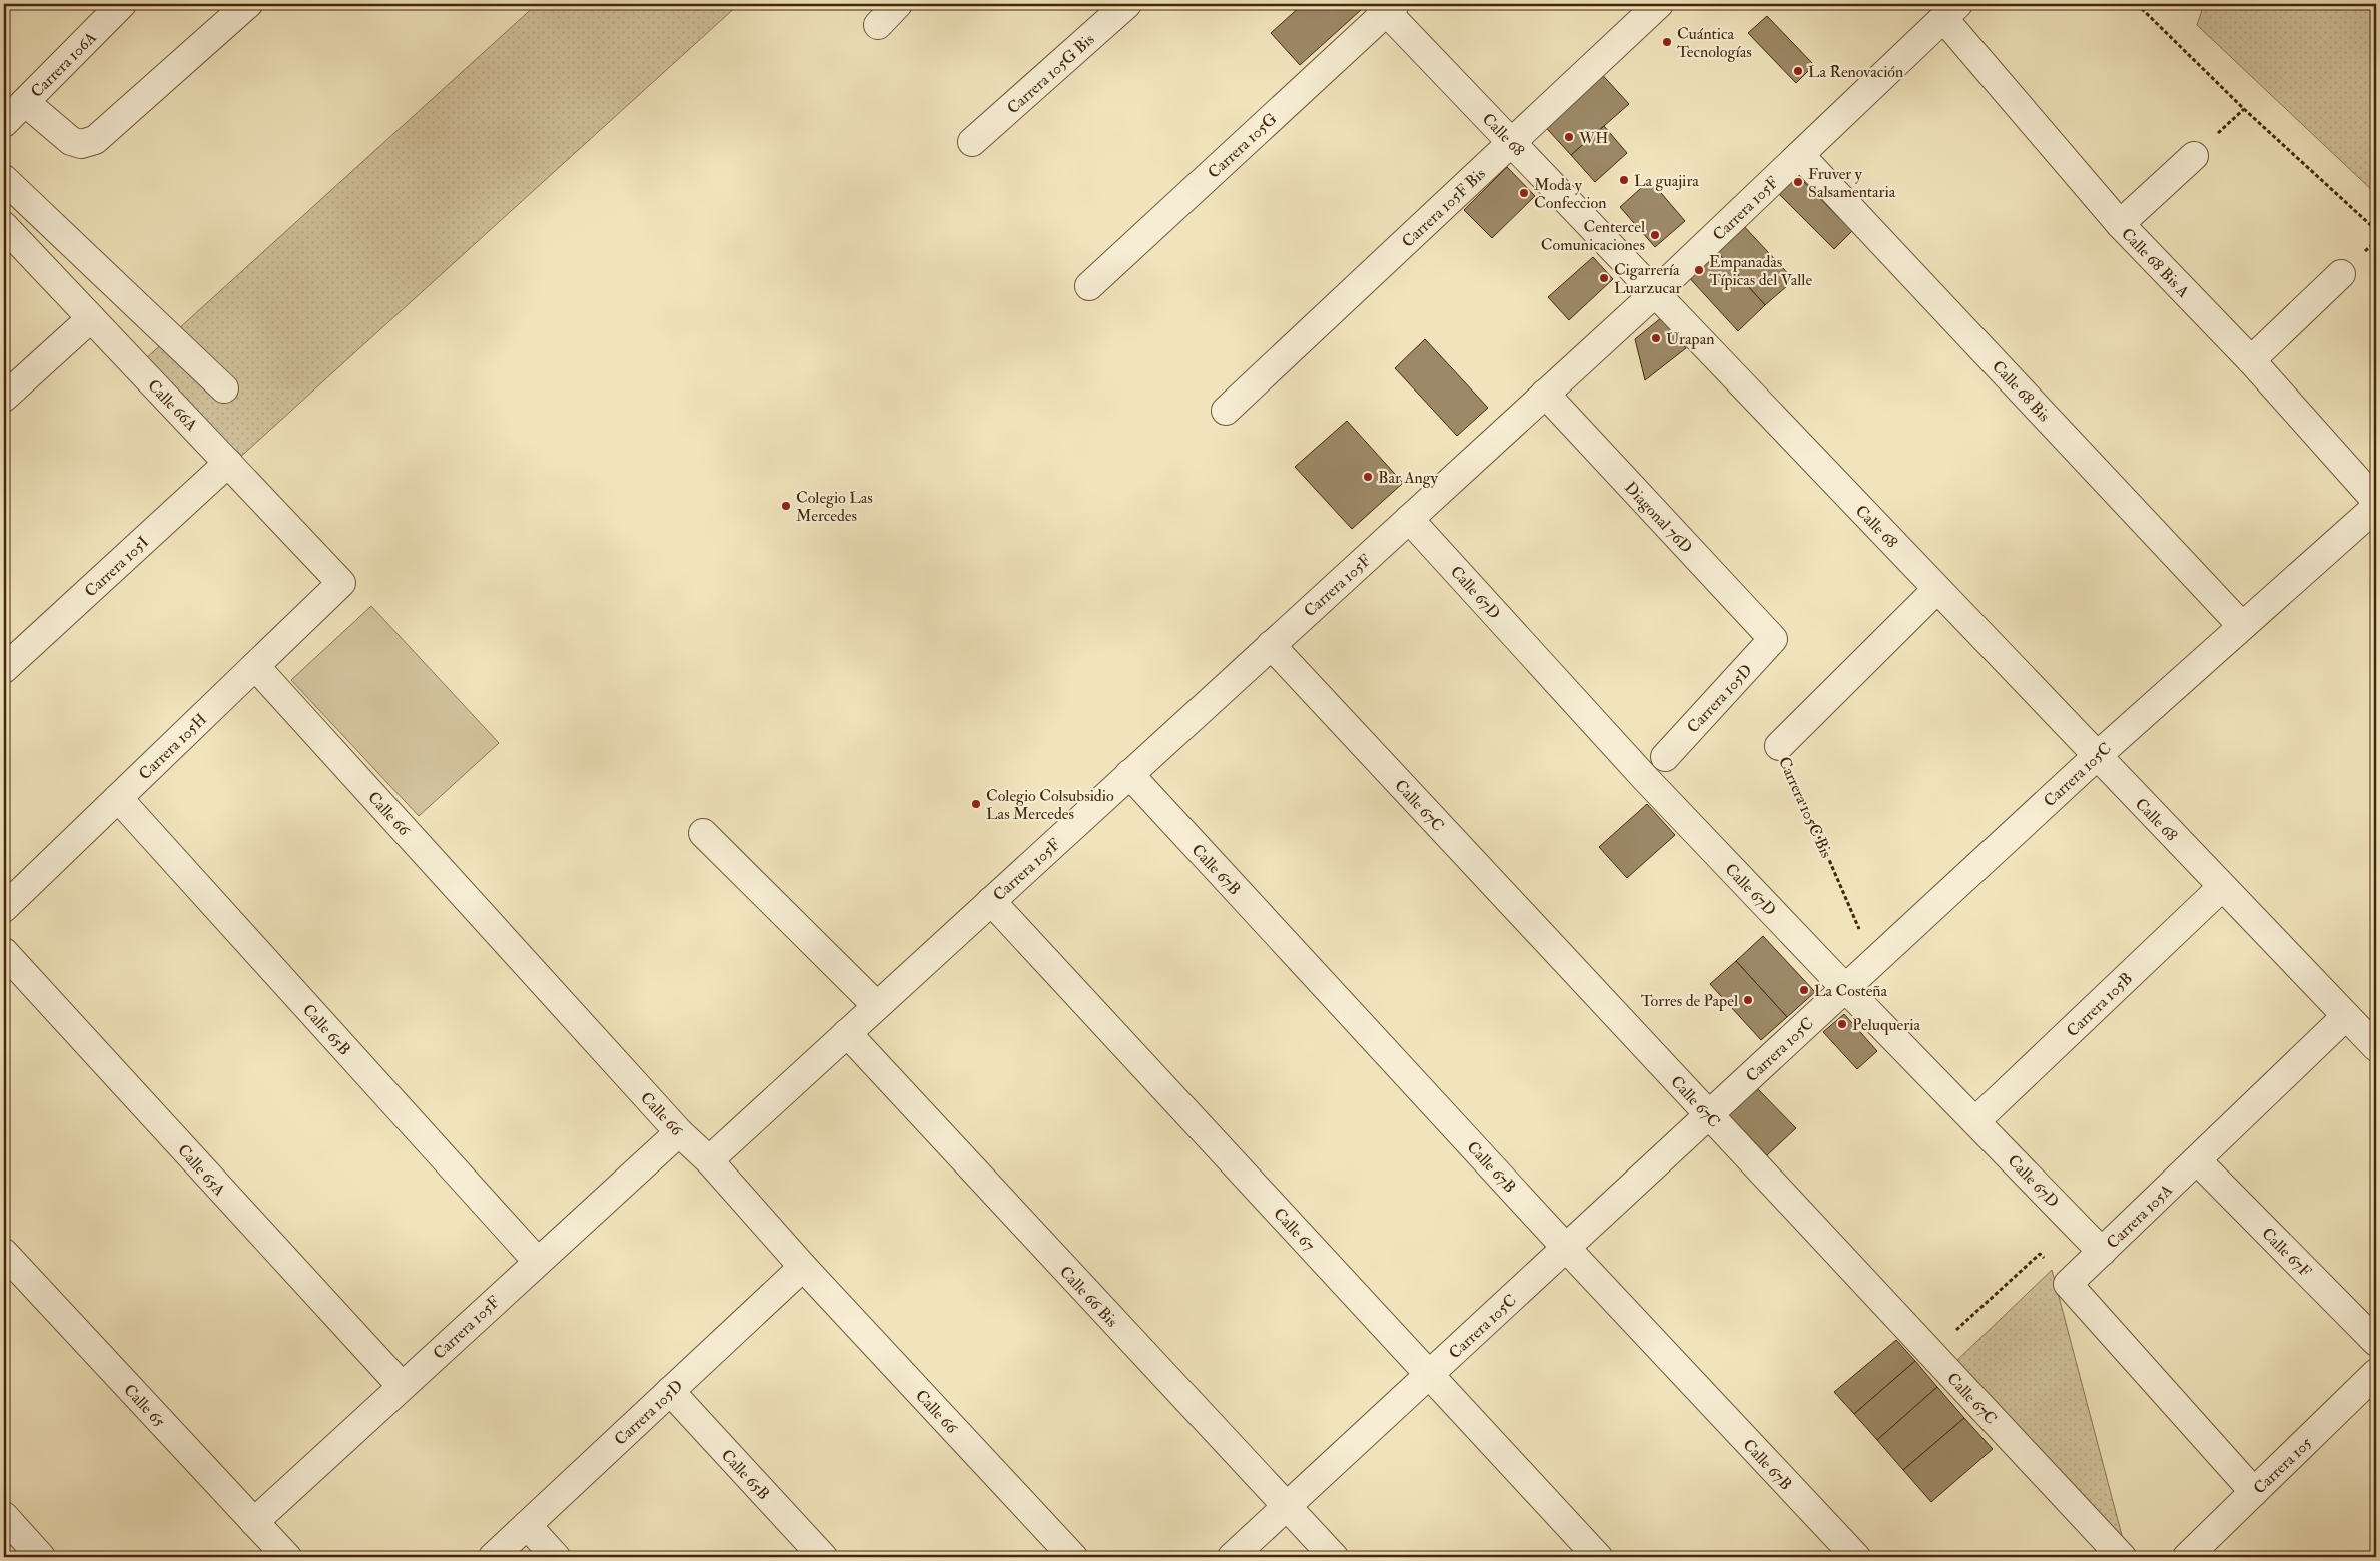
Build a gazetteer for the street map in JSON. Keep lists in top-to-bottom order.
{
  "streets": {
    "street": [
      "Carrera 106A",
      "Carrera 105G Bis",
      "Calle 68",
      "Carrera 105G",
      "Carrera 105F Bis",
      "Carrera 105F",
      "Calle 68 Bis A",
      "Calle 68 Bis",
      "Calle 66A",
      "Diagonal 76D",
      "Carrera 105I",
      "Calle 67D",
      "Carrera 105D",
      "Carrera 105H",
      "Carrera 105C",
      "Calle 67C",
      "Carrera 105C Bis",
      "Calle 66",
      "Calle 67B",
      "Carrera 105B",
      "Calle 65B",
      "Calle 65A",
      "Carrera 105A",
      "Calle 67",
      "Calle 67F",
      "Calle 66 Bis",
      "Calle 65",
      "Carrera 105"
    ]
  },
  "crossings": [
    ["Calle 68", "Carrera 105G"],
    ["Calle 68", "Carrera 105F Bis"],
    ["Calle 68", "Carrera 105F"],
    ["Calle 68", "Carrera 105C"],
    ["Calle 68", "Carrera 105C Bis"],
    ["Calle 68", "Carrera 105B"],
    ["Calle 68", "Carrera 105A"],
    ["Carrera 105F", "Calle 68 Bis A"],
    ["Carrera 105F", "Calle 68 Bis"],
    ["Carrera 105F", "Diagonal 76D"],
    ["Carrera 105F", "Calle 67D"],
    ["Carrera 105F", "Calle 67C"],
    ["Carrera 105F", "Calle 66"],
    ["Carrera 105F", "Calle 67B"],
    ["Carrera 105F", "Calle 65B"],
    ["Carrera 105F", "Calle 65A"],
    ["Carrera 105F", "Calle 67"],
    ["Carrera 105F", "Calle 66 Bis"],
    ["Carrera 105F", "Calle 65"],
    ["Calle 68 Bis", "Carrera 105C"],
    ["Calle 66A", "Carrera 105I"],
    ["Calle 66A", "Carrera 105H"],
    ["Diagonal 76D", "Carrera 105D"],
    ["Calle 67D", "Carrera 105C"],
    ["Calle 67D", "Carrera 105B"],
    ["Calle 67D", "Carrera 105A"],
    ["Carrera 105D", "Calle 66"],
    ["Carrera 105D", "Calle 65B"],
    ["Carrera 105H", "Calle 66"],
    ["Carrera 105H", "Calle 65B"],
    ["Carrera 105C", "Calle 67C"],
    ["Carrera 105C", "Carrera 105C Bis"],
    ["Carrera 105C", "Calle 67B"],
    ["Carrera 105C", "Calle 67"],
    ["Carrera 105C", "Calle 66 Bis"],
    ["Carrera 105A", "Calle 67F"]
  ],
  "places": [
    "Cuántica Tecnologías",
    "La Renovación",
    "WH",
    "La guajira",
    "Fruver y Salsamentaria",
    "Moda y Confeccion",
    "Centercel Comunicaciones",
    "Empanadas Típicas del Valle",
    "Cigarrería Luarzucar",
    "Urapan",
    "Bar Angy",
    "Colegio Las Mercedes",
    "Colegio Colsubsidio Las Mercedes",
    "La Costeña",
    "Torres de Papel",
    "Peluqueria"
  ]
}
